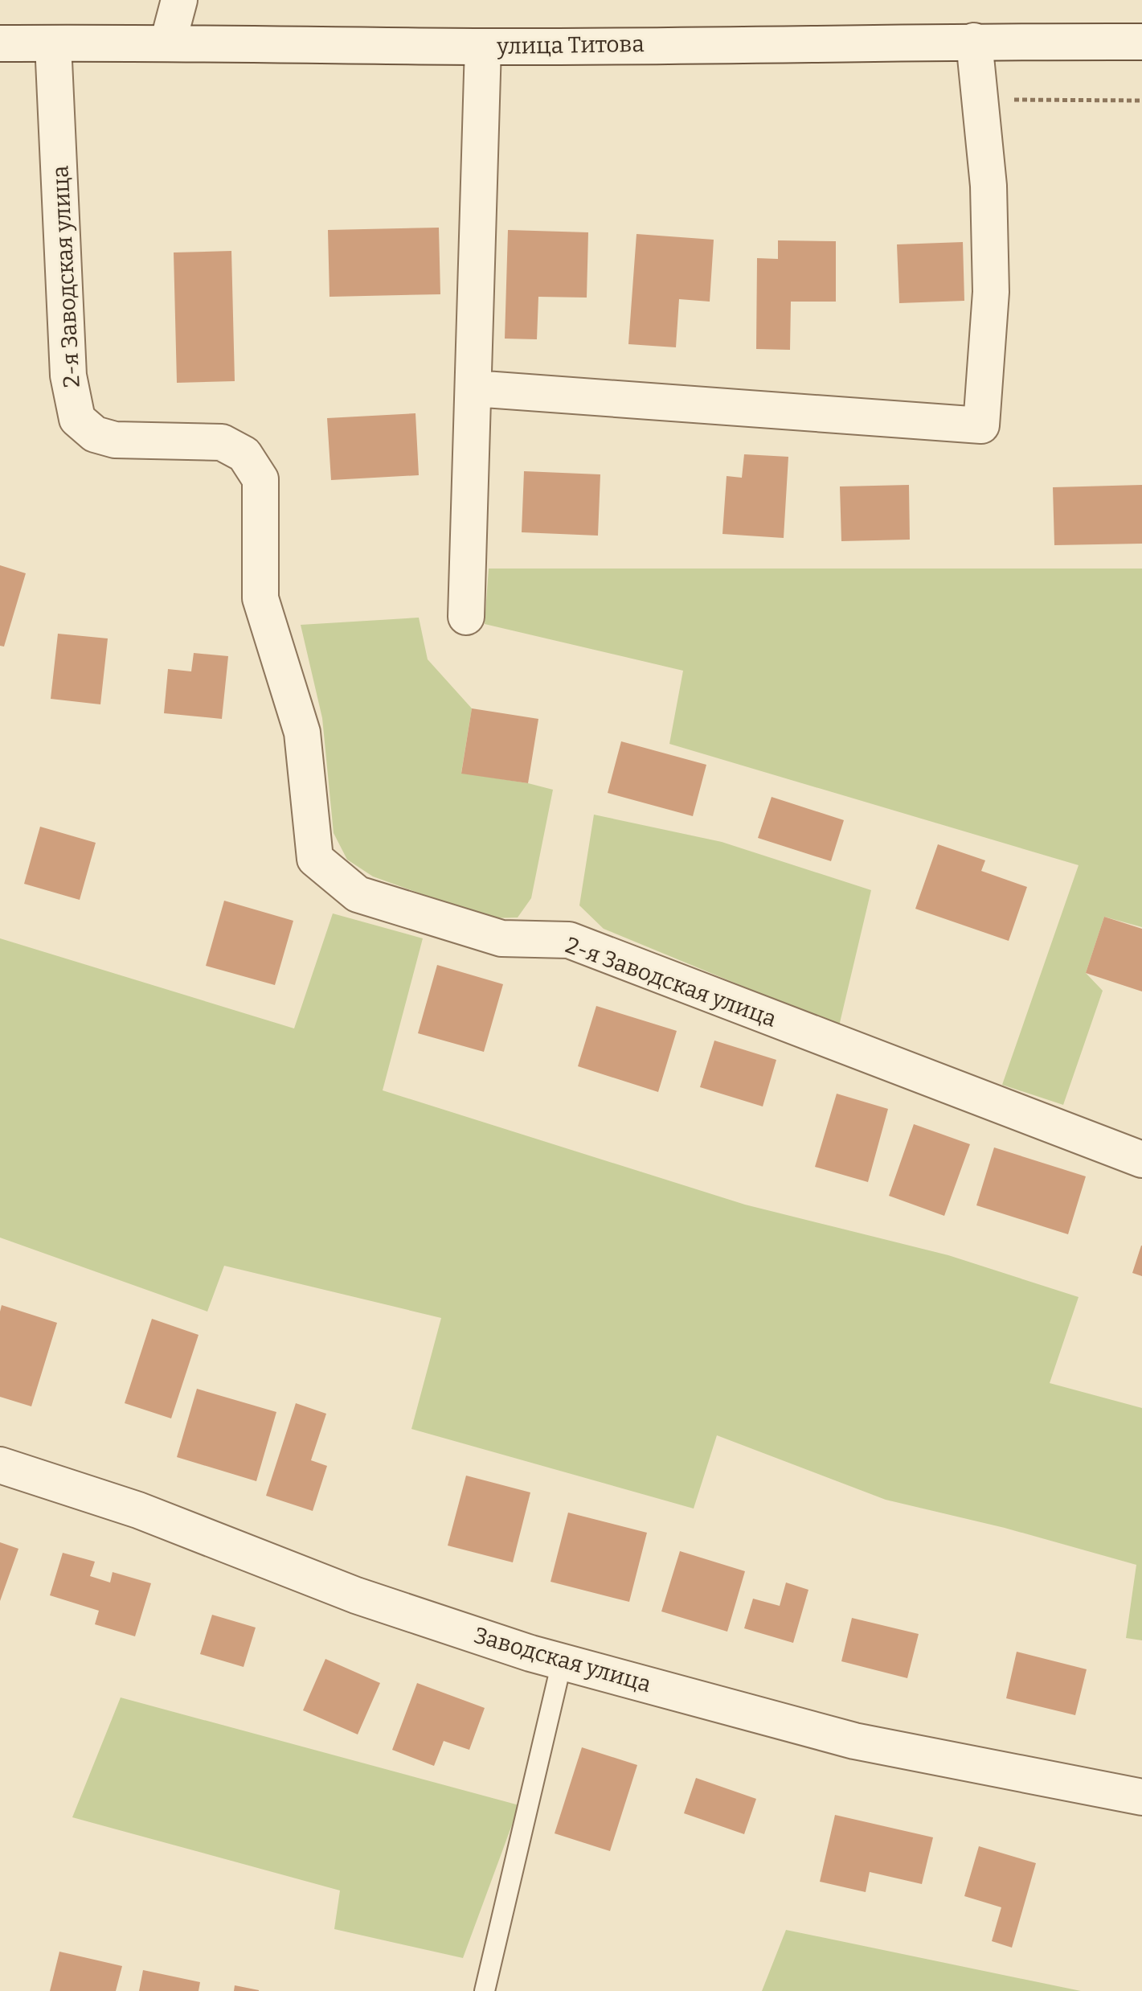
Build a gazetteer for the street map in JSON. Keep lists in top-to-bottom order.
{
  "streets": {
    "street": ["улица Титова", "2-я Заводская улица", "Заводская улица"]
  },
  "crossings": [
    ["улица Титова", "2-я Заводская улица"]
  ]
}
